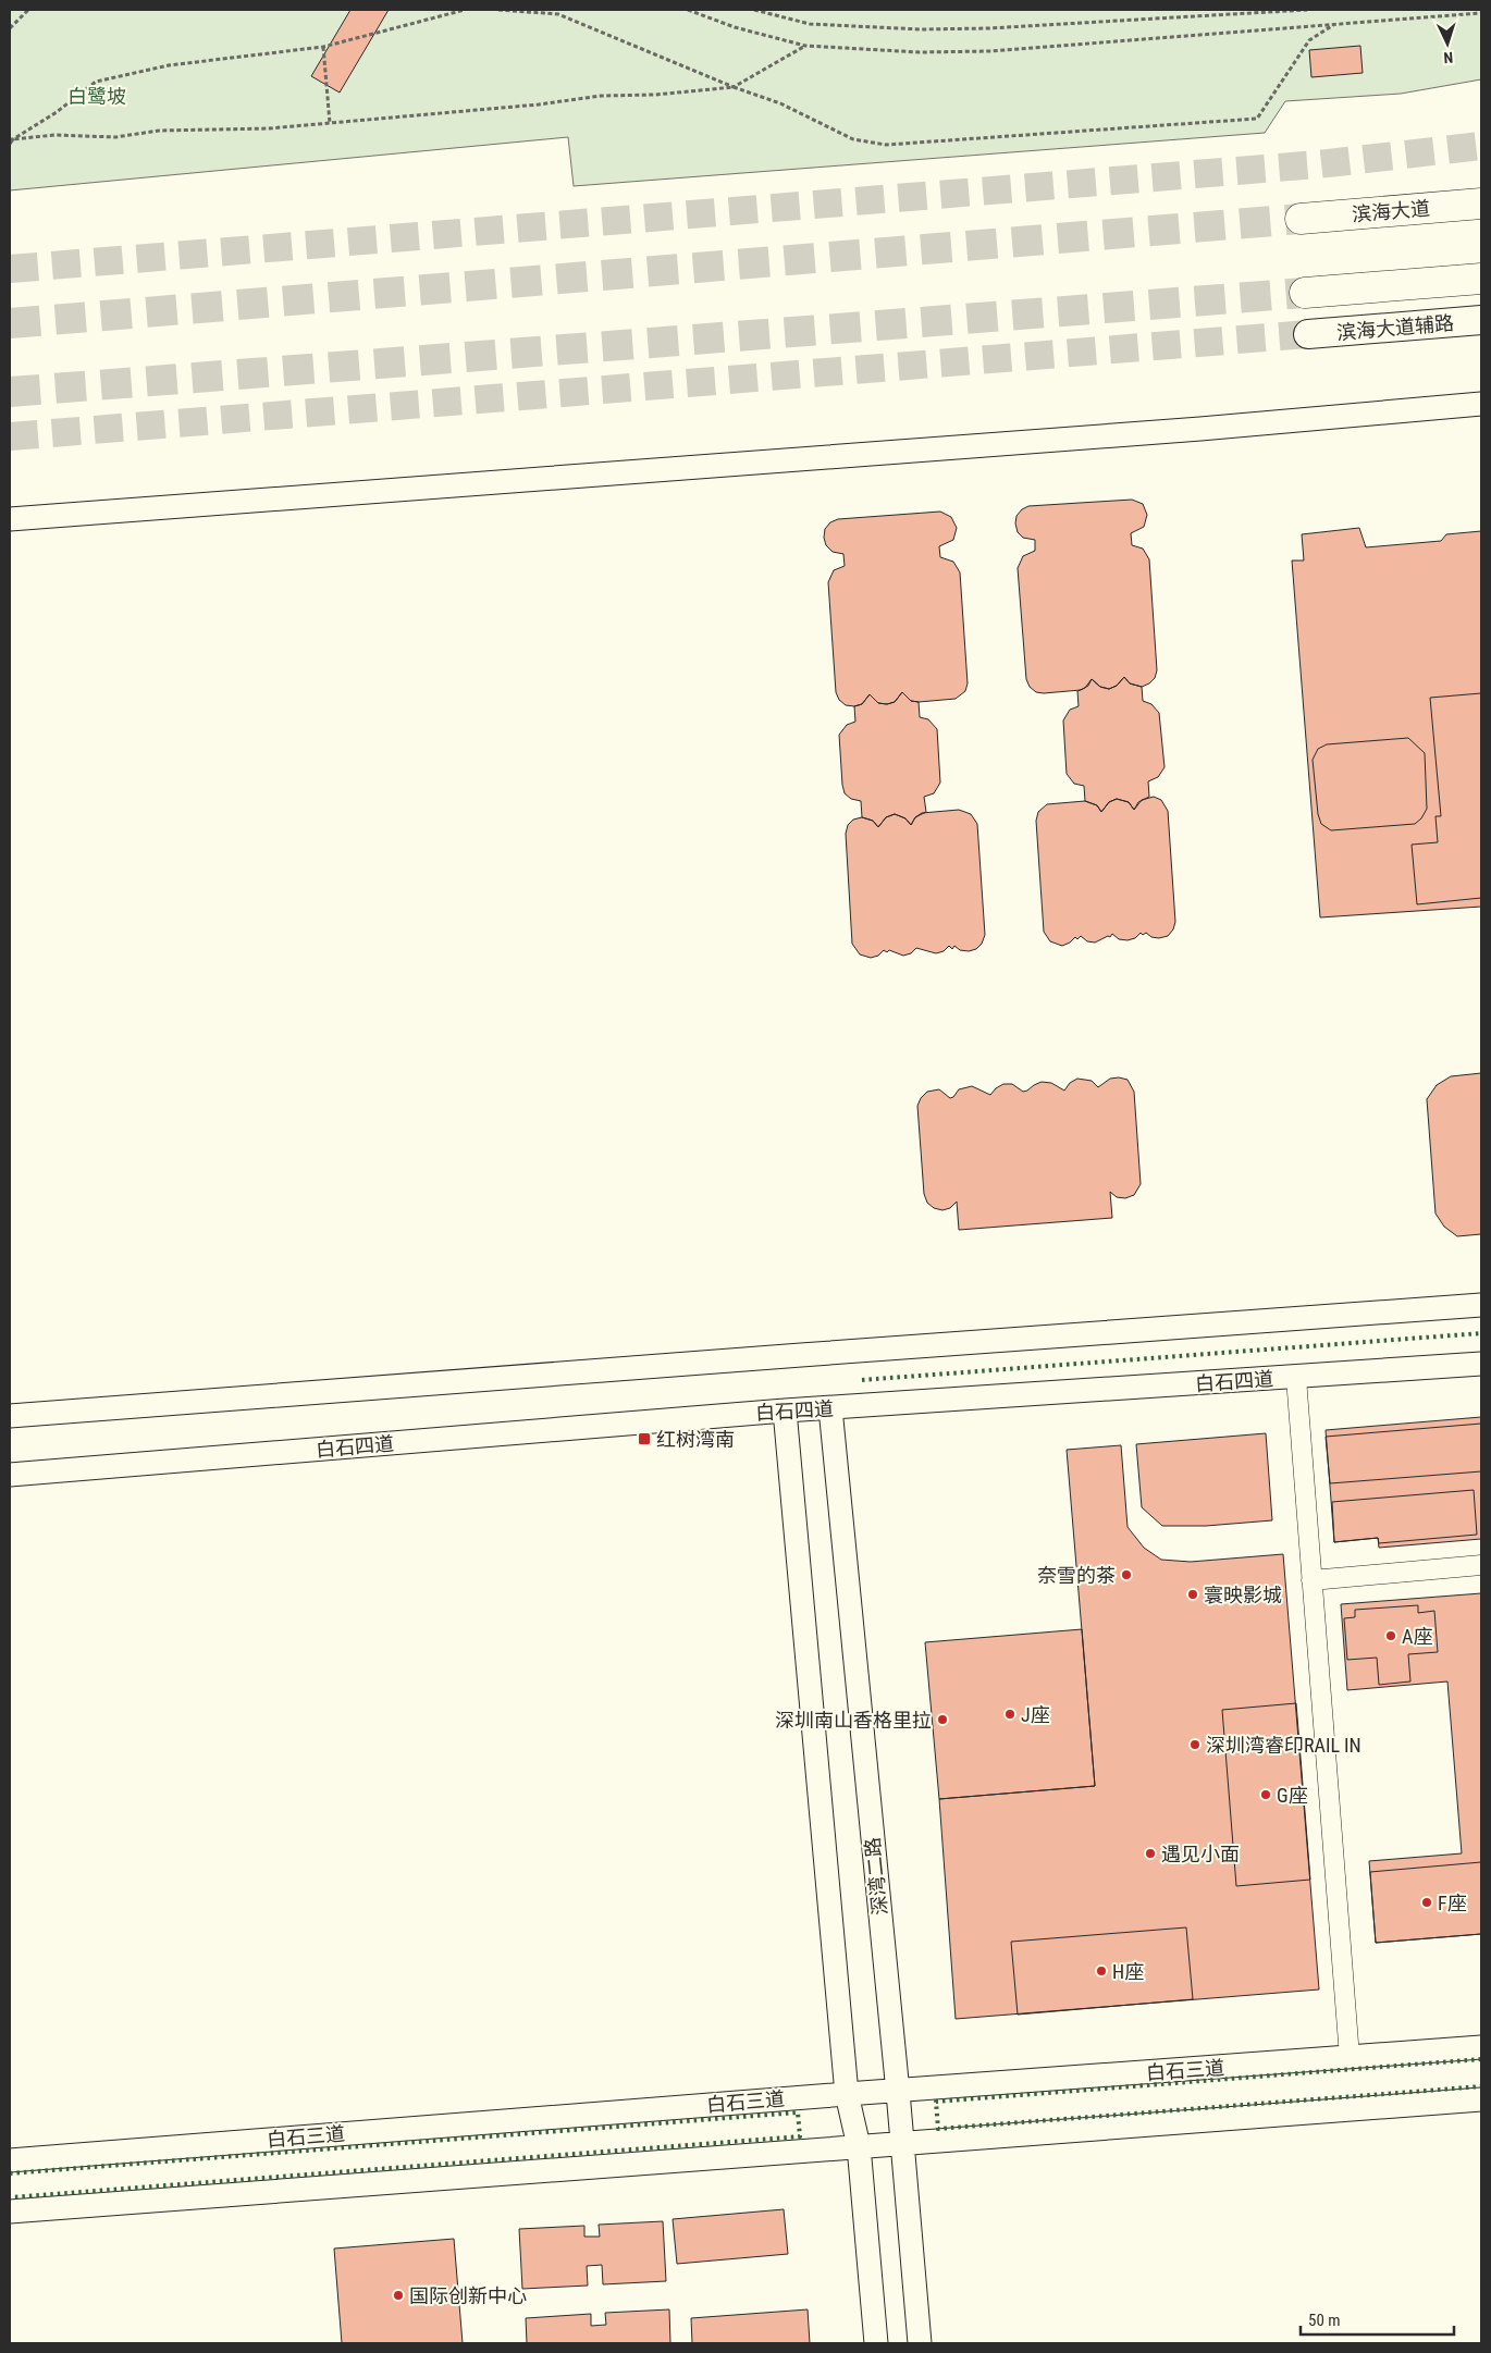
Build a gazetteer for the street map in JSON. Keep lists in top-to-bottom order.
{
  "streets": {
    "highway": ["滨海大道"],
    "main road": ["滨海大道辅路"],
    "street": ["白石四道", "深湾二路", "白石三道"]
  },
  "crossings": [
    ["白石四道", "深湾二路"],
    ["深湾二路", "白石三道"]
  ],
  "parks": ["白鹭坡"],
  "places": {
    "transit": ["红树湾南"],
    "other": [
      "奈雪的茶",
      "寰映影城",
      "A座",
      "J座",
      "深圳南山香格里拉",
      "深圳湾睿印RAIL IN",
      "G座",
      "遇见小面",
      "F座",
      "H座",
      "国际创新中心"
    ]
  },
  "scale_bar": "50 m",
  "north": "bottom"
}
